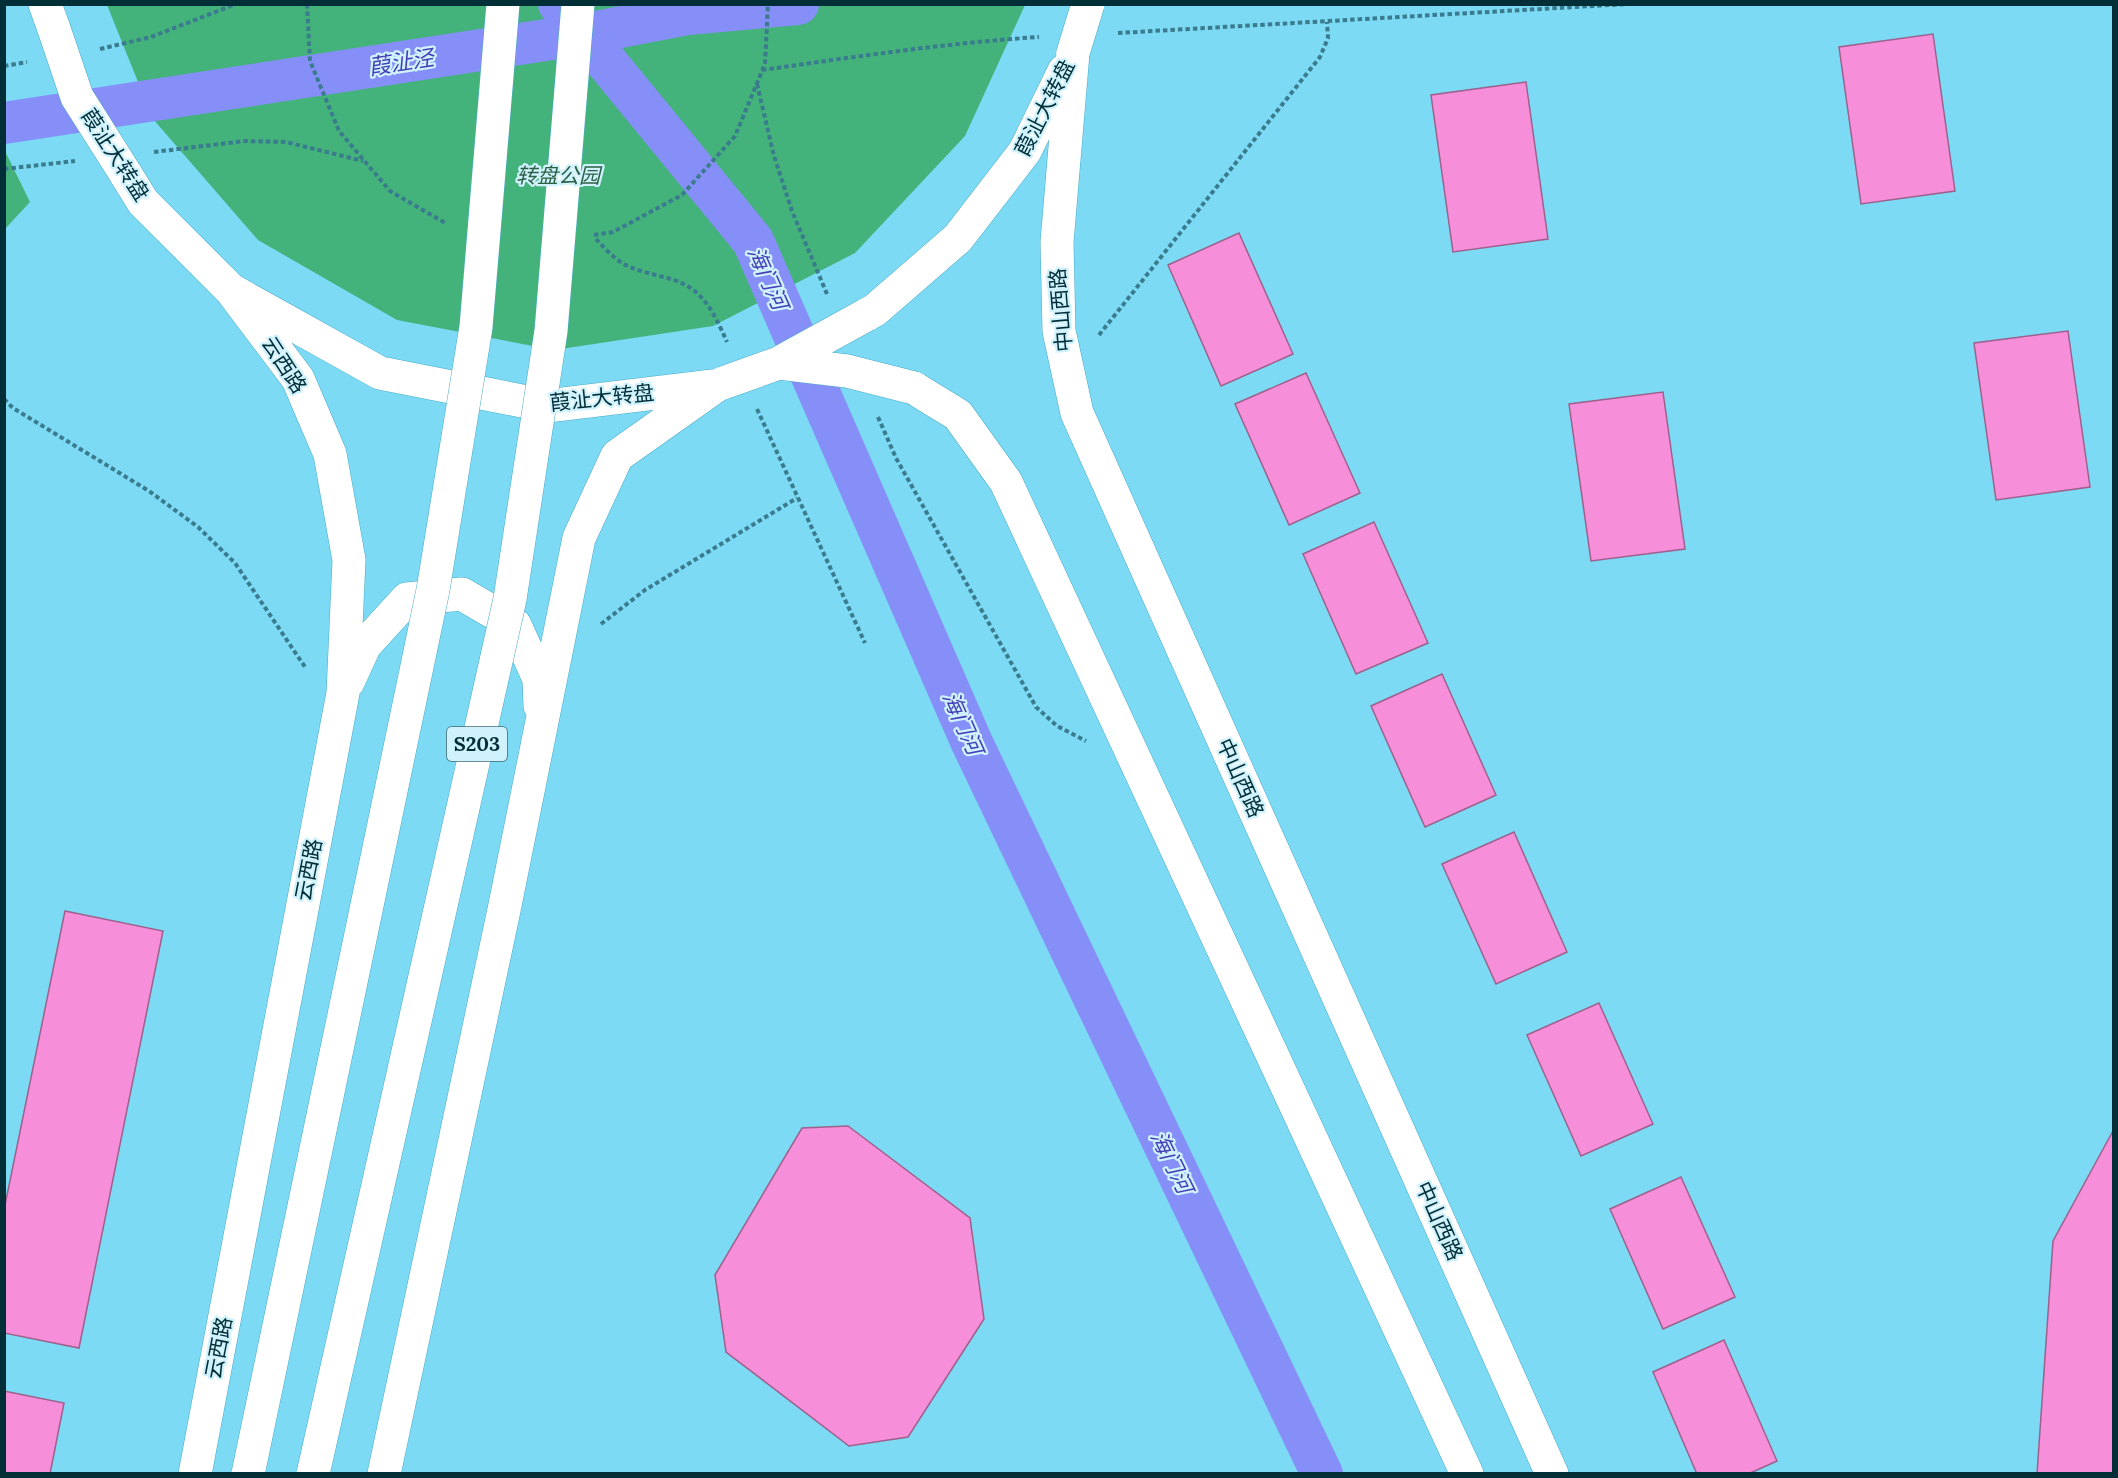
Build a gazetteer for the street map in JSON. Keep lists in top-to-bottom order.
{
  "streets": {
    "main road": [
      "葭沚大转盘",
      "中山西路",
      "云西路",
      "S203"
    ]
  },
  "crossings": [
    ["葭沚大转盘", "中山西路"],
    ["葭沚大转盘", "云西路"]
  ],
  "water": ["葭沚泾", "海门河"],
  "parks": ["转盘公园"]
}
